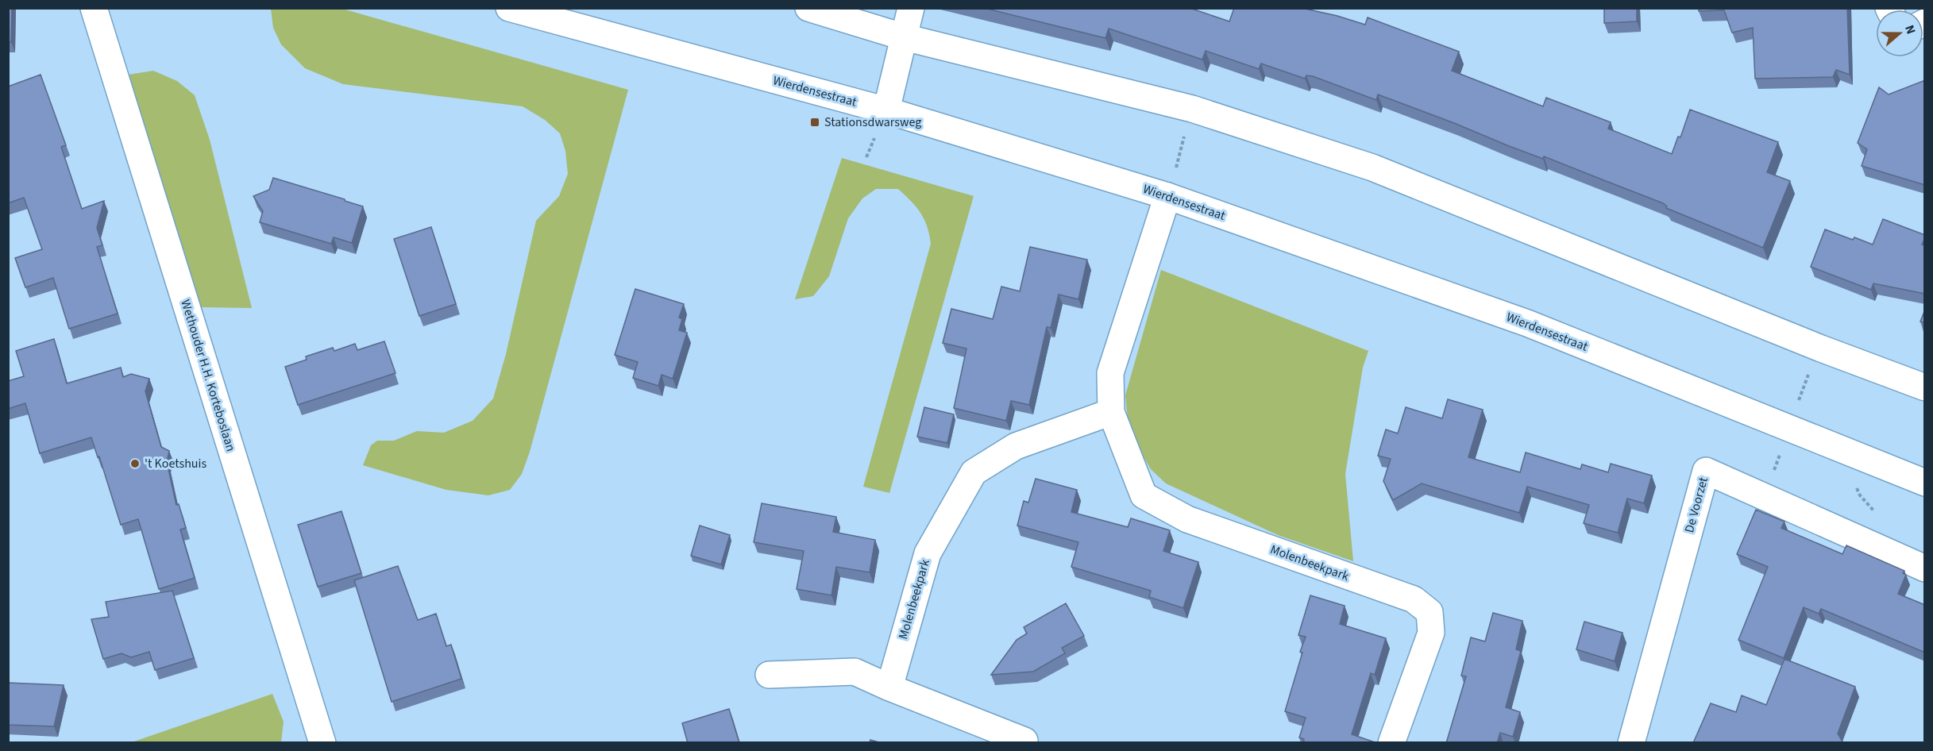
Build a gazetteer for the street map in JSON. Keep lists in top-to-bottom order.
{
  "streets": {
    "street": [
      "Wierdensestraat",
      "Wethouder H.H. Korteboslaan",
      "De Voorzet",
      "Molenbeekpark"
    ]
  },
  "crossings": [
    ["Wierdensestraat", "Molenbeekpark"]
  ],
  "places": {
    "transit": ["Stationsdwarsweg"],
    "other": ["'t Koetshuis"]
  },
  "north": "right"
}
